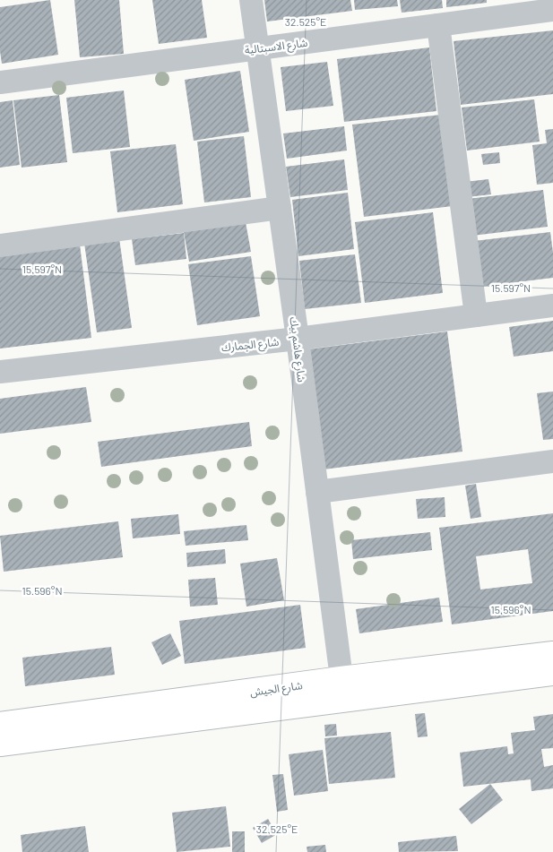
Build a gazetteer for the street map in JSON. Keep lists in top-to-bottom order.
{
  "streets": {
    "highway": ["شارع الجيش"],
    "street": ["شارع الاسبتالية", "شارع الجمارك", "شارع هاشم بيك"]
  },
  "crossings": [
    ["شارع الاسبتالية", "شارع هاشم بيك"],
    ["شارع الجمارك", "شارع هاشم بيك"],
    ["شارع هاشم بيك", "شارع الجيش"]
  ],
  "coordinates": ["32.525°E", "15.597°N", "15.596°N"]
}
